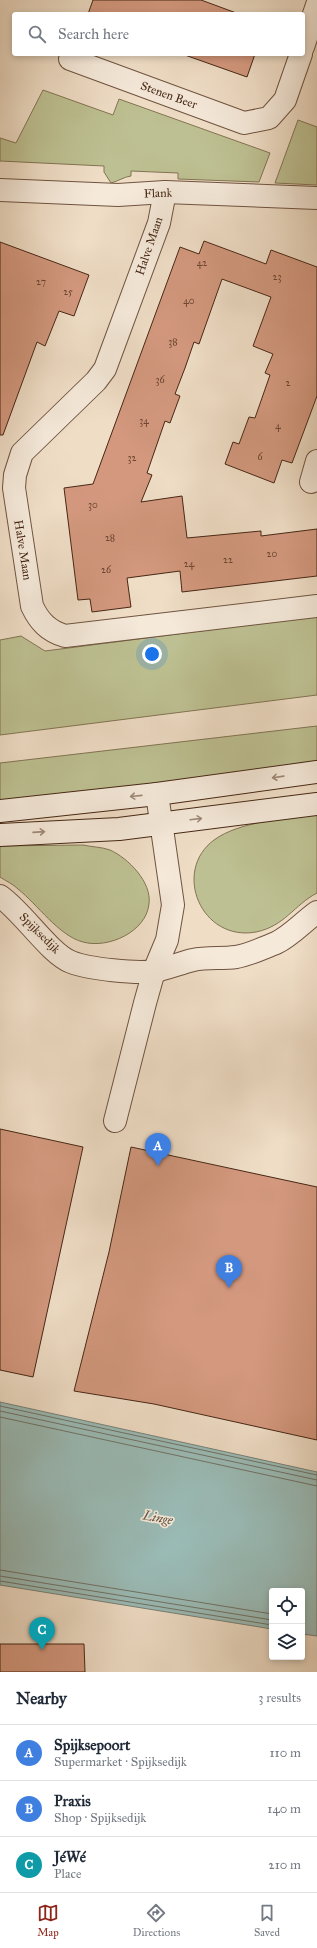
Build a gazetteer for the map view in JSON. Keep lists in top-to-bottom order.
{
  "streets": {
    "street": [
      "Stenen Beer",
      "Flank",
      "Halve Maan",
      "Spijksedijk"
    ]
  },
  "crossings": [
    ["Flank", "Halve Maan"]
  ],
  "water": ["Linge"],
  "house_numbers": [
    "42",
    "23",
    "27",
    "25",
    "40",
    "38",
    "36",
    "2",
    "34",
    "4",
    "6",
    "32",
    "30",
    "28",
    "20",
    "22",
    "24",
    "26"
  ],
  "page": {
    "search": "Search here",
    "pins": ["A", "B", "C"],
    "heading": ["Nearby", "3 results"],
    "list": [
      {
        "mark": "A",
        "name": "Spijksepoort",
        "note": "Supermarket · Spijksedijk",
        "value": "110 m"
      },
      {
        "mark": "B",
        "name": "Praxis",
        "note": "Shop · Spijksedijk",
        "value": "140 m"
      },
      {
        "mark": "C",
        "name": "JéWé",
        "note": "Place",
        "value": "210 m"
      }
    ],
    "nav": ["Map", "Directions", "Saved"]
  }
}
